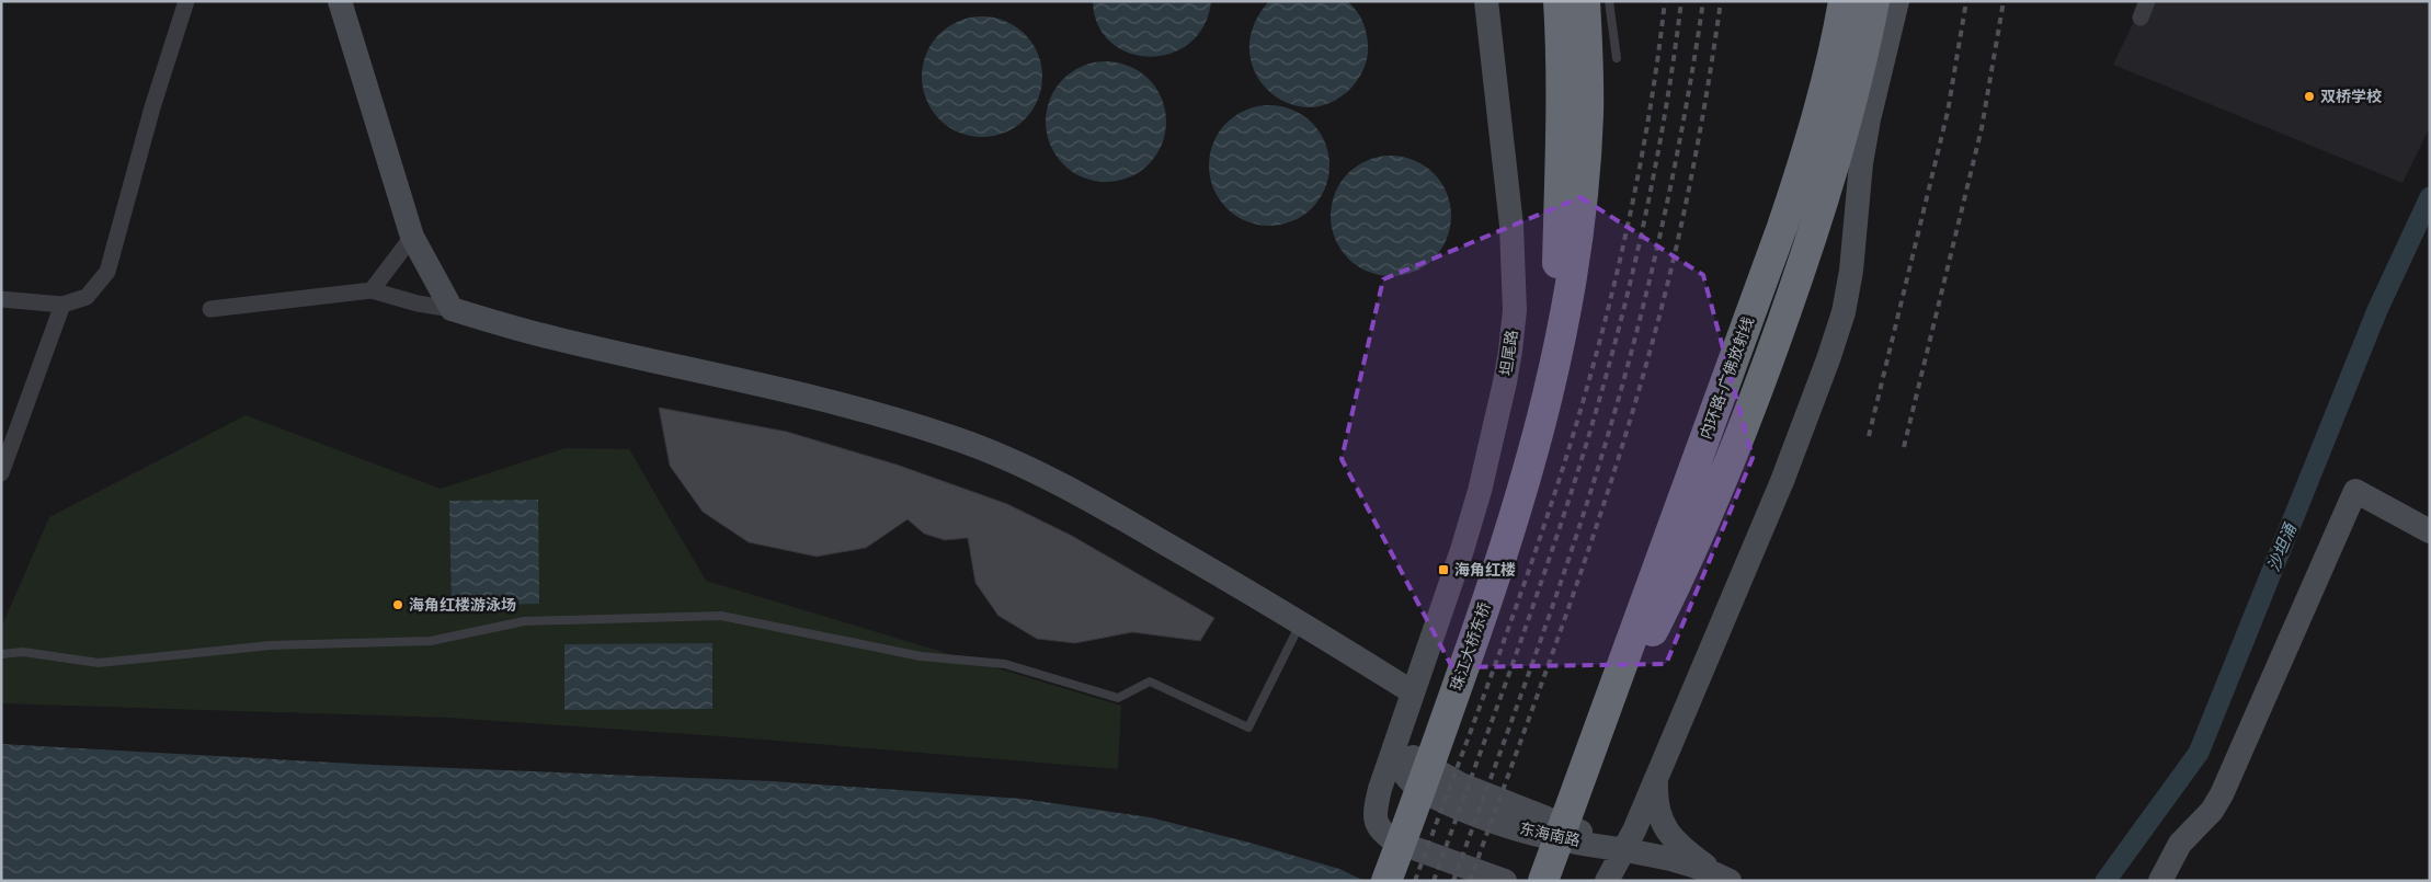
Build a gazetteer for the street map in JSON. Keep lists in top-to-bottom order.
{
  "streets": {
    "highway": ["内环路-广佛放射线", "珠江大桥东桥"],
    "street": ["坦尾路"]
  },
  "water": ["沙坦涌"],
  "places": {
    "other": ["双桥学校", "海角红楼游泳场"],
    "transit": ["海角红楼"]
  }
}
